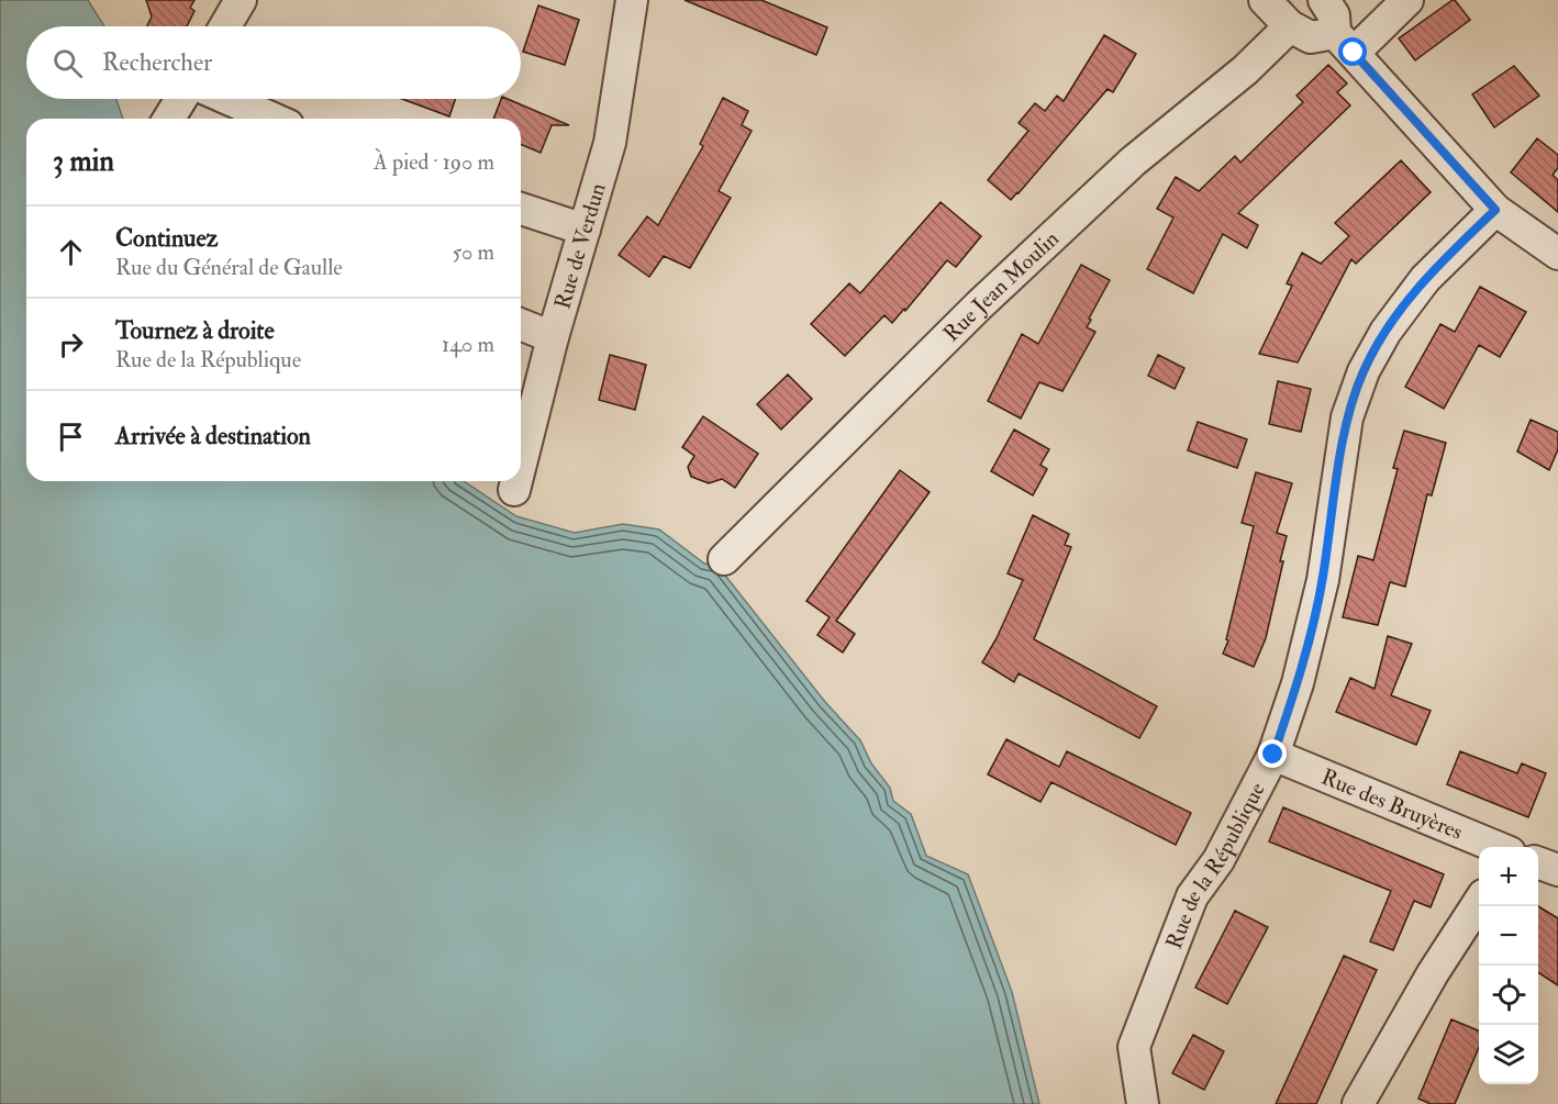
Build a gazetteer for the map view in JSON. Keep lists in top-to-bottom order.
{
  "streets": {
    "street": [
      "Rue de Verdun",
      "Rue Jean Moulin",
      "Rue des Bruyères",
      "Rue de la République"
    ]
  },
  "crossings": [
    ["Rue des Bruyères", "Rue de la République"]
  ],
  "page": {
    "search": "Rechercher",
    "heading": ["3 min", "À pied · 190 m"],
    "list": [
      ["Continuez", "Rue du Général de Gaulle", "50 m"],
      ["Tournez à droite", "Rue de la République", "140 m"],
      "Arrivée à destination"
    ],
    "map_buttons": ["+", "−"]
  }
}
